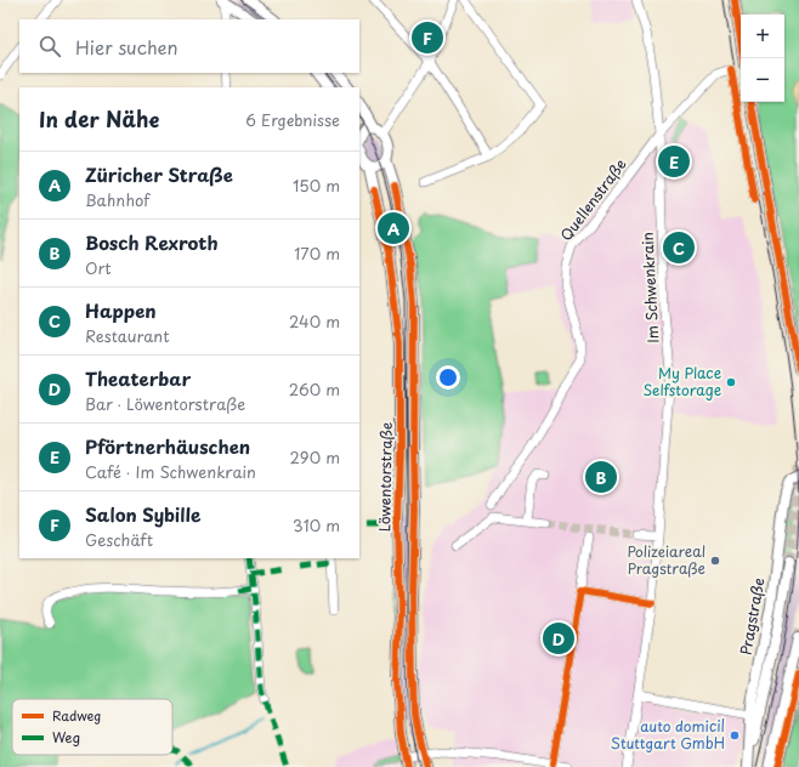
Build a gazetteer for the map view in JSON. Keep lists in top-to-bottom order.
{
  "streets": {
    "main road": ["Löwentorstraße", "Pragstraße"],
    "street": ["Quellenstraße", "Im Schwenkrain"]
  },
  "crossings": [
    ["Quellenstraße", "Im Schwenkrain"]
  ],
  "places": ["My Place Selfstorage", "Polizeiareal Pragstraße", "auto domicil Stuttgart GmbH"],
  "legend": ["Radweg", "Weg"],
  "page": {
    "map_buttons": ["+", "−"],
    "pins": [
      "F",
      "E",
      "A",
      "C",
      "B",
      "D"
    ],
    "search": "Hier suchen",
    "heading": ["In der Nähe", "6 Ergebnisse"],
    "list": [
      {
        "mark": "A",
        "name": "Züricher Straße",
        "note": "Bahnhof",
        "value": "150 m"
      },
      {
        "mark": "B",
        "name": "Bosch Rexroth",
        "note": "Ort",
        "value": "170 m"
      },
      {
        "mark": "C",
        "name": "Happen",
        "note": "Restaurant",
        "value": "240 m"
      },
      {
        "mark": "D",
        "name": "Theaterbar",
        "note": "Bar · Löwentorstraße",
        "value": "260 m"
      },
      {
        "mark": "E",
        "name": "Pförtnerhäuschen",
        "note": "Café · Im Schwenkrain",
        "value": "290 m"
      },
      {
        "mark": "F",
        "name": "Salon Sybille",
        "note": "Geschäft",
        "value": "310 m"
      }
    ]
  }
}
